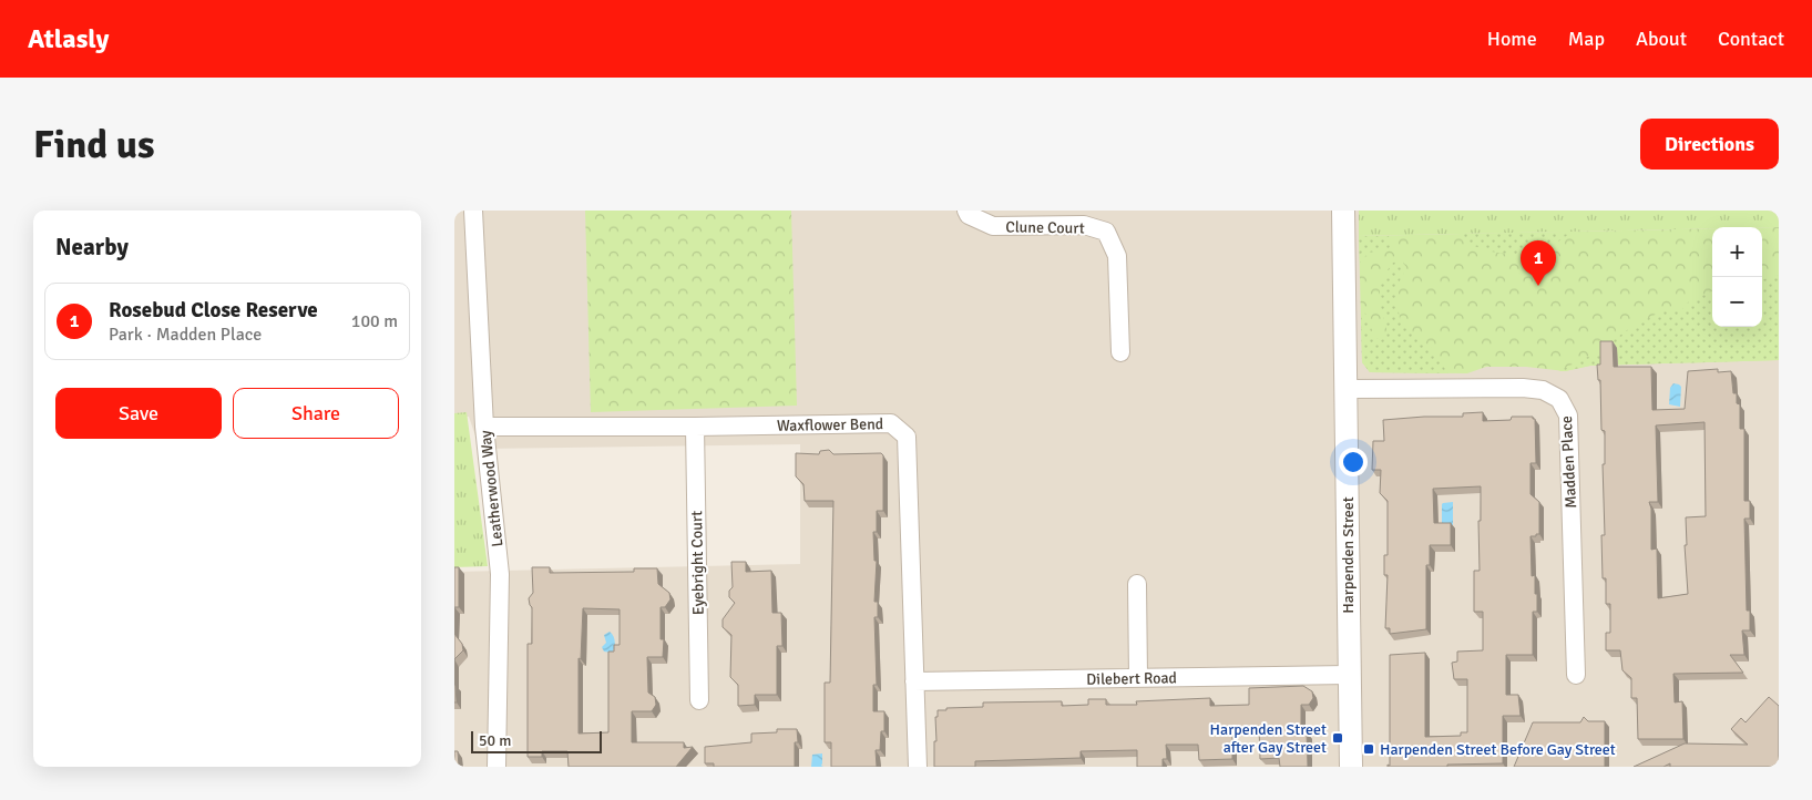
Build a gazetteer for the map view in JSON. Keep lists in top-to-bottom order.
{
  "streets": {
    "street": [
      "Clune Court",
      "Waxflower Bend",
      "Madden Place",
      "Leatherwood Way",
      "Harpenden Street",
      "Eyebright Court",
      "Dilebert Road"
    ]
  },
  "crossings": [
    ["Waxflower Bend", "Leatherwood Way"],
    ["Waxflower Bend", "Eyebright Court"],
    ["Waxflower Bend", "Dilebert Road"],
    ["Madden Place", "Harpenden Street"],
    ["Harpenden Street", "Dilebert Road"]
  ],
  "places": {
    "transit": ["Harpenden Street after Gay Street", "Harpenden Street Before Gay Street"]
  },
  "scale_bar": "50 m",
  "page": {
    "header": "Atlasly",
    "nav": [
      "Home",
      "Map",
      "About",
      "Contact"
    ],
    "buttons": [
      "Directions",
      ["Save", "Share"]
    ],
    "title": "Find us",
    "heading": "Nearby",
    "map_buttons": ["+", "−"],
    "pins": "1",
    "list": [
      {
        "mark": "1",
        "name": "Rosebud Close Reserve",
        "note": "Park · Madden Place",
        "value": "100 m"
      }
    ],
    "scale": "50 m"
  }
}
